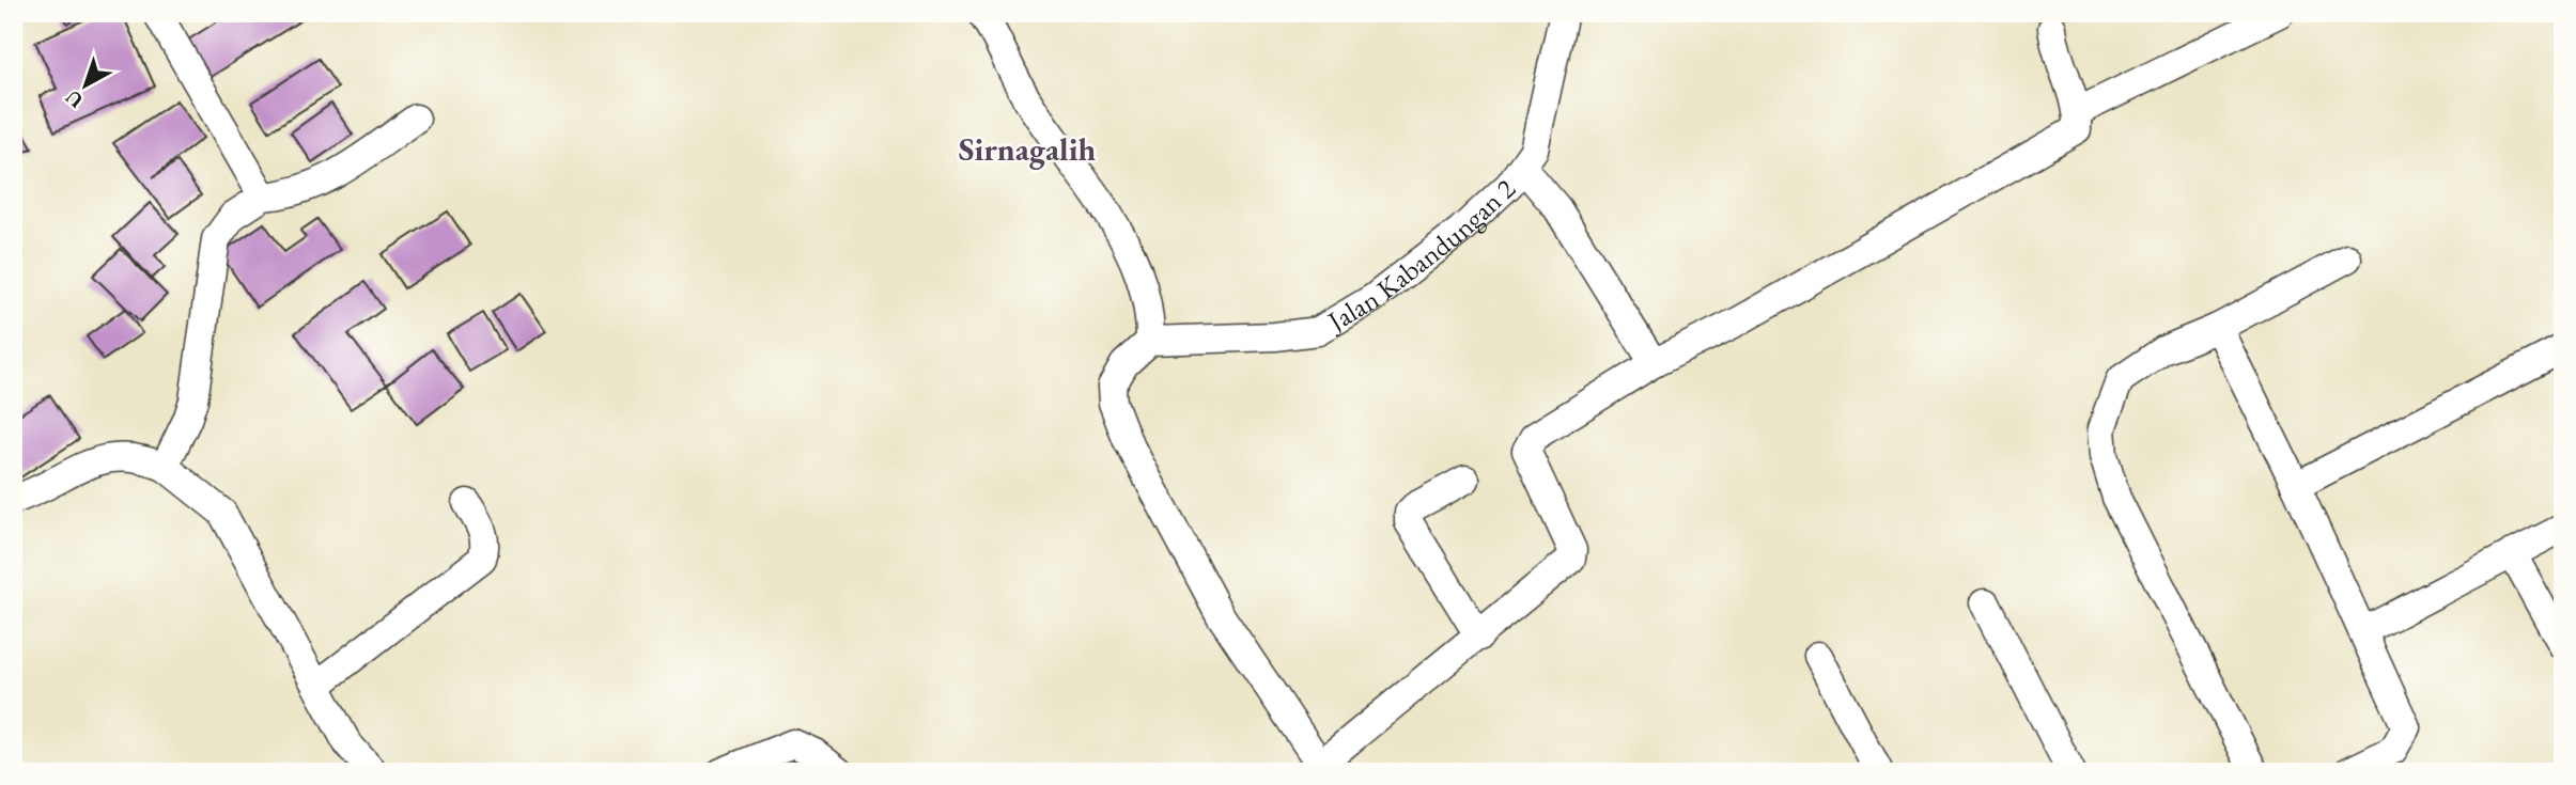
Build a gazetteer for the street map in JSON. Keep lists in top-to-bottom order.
{
  "streets": {
    "street": ["Jalan Kabandungan 2"]
  },
  "districts": ["Sirnagalih"],
  "north": "bottom left"
}
